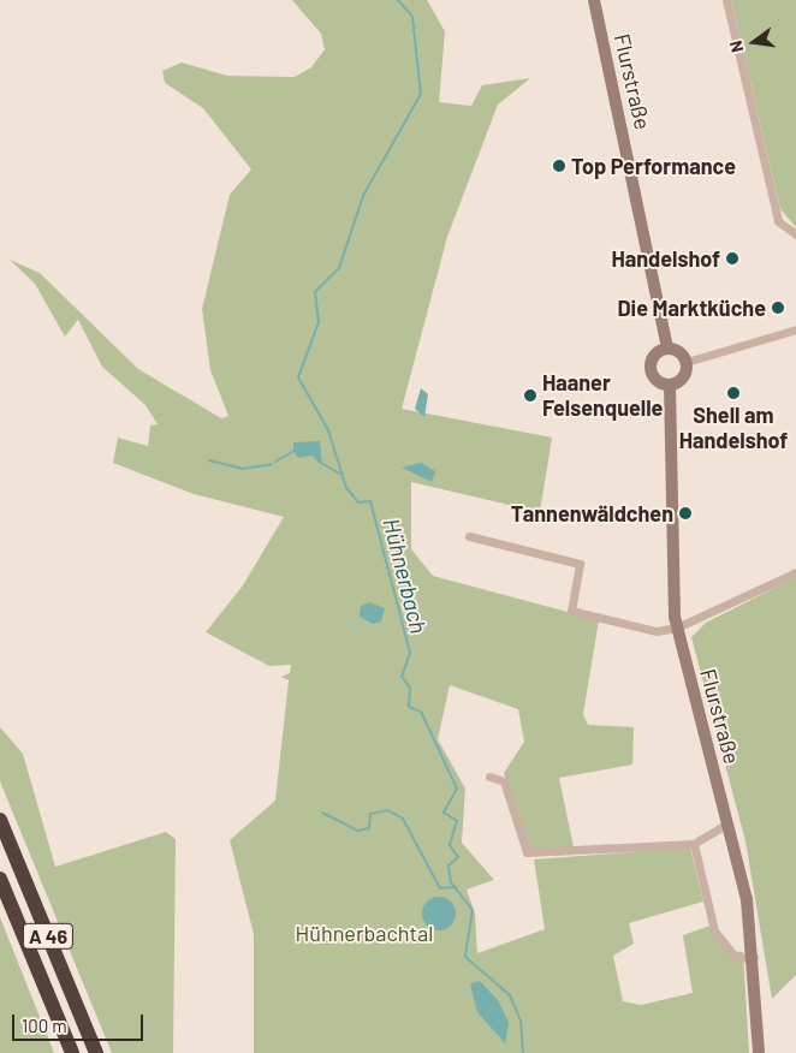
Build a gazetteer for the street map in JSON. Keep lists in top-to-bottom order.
{
  "streets": {
    "highway": ["A 46"],
    "main road": ["Flurstraße"]
  },
  "water": ["Hühnerbach"],
  "parks": ["Hühnerbachtal"],
  "places": [
    "Top Performance",
    "Handelshof",
    "Die Marktküche",
    "Shell am Handelshof",
    "Haaner Felsenquelle",
    "Tannenwäldchen"
  ],
  "scale_bar": "100 m",
  "north": "left"
}
